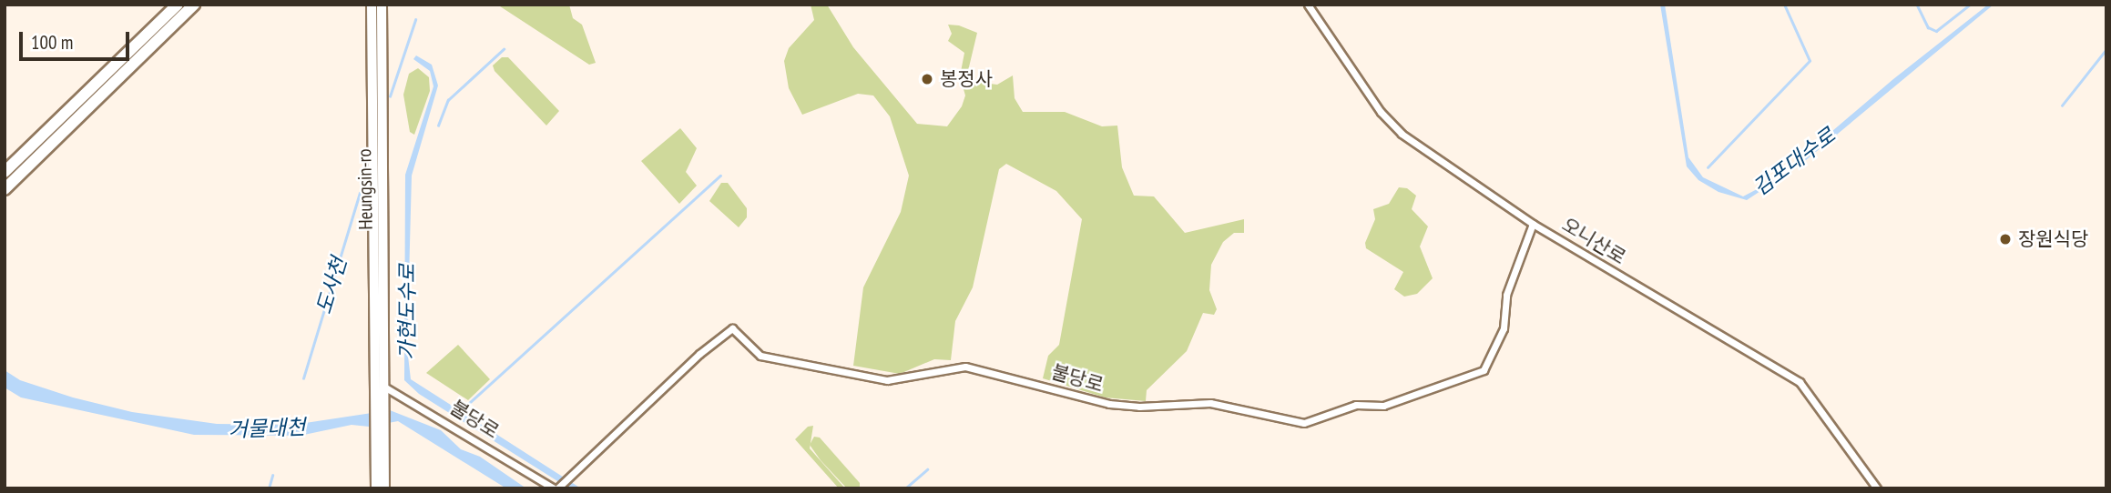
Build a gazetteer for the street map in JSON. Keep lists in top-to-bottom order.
{
  "streets": {
    "main road": ["Heungsin-ro"],
    "street": ["오니산로", "불당로"]
  },
  "crossings": [
    ["Heungsin-ro", "불당로"],
    ["오니산로", "불당로"]
  ],
  "water": [
    "김포대수로",
    "도사천",
    "가현도수로",
    "거물대천"
  ],
  "places": ["봉정사", "장원식당"],
  "scale_bar": "100 m"
}
